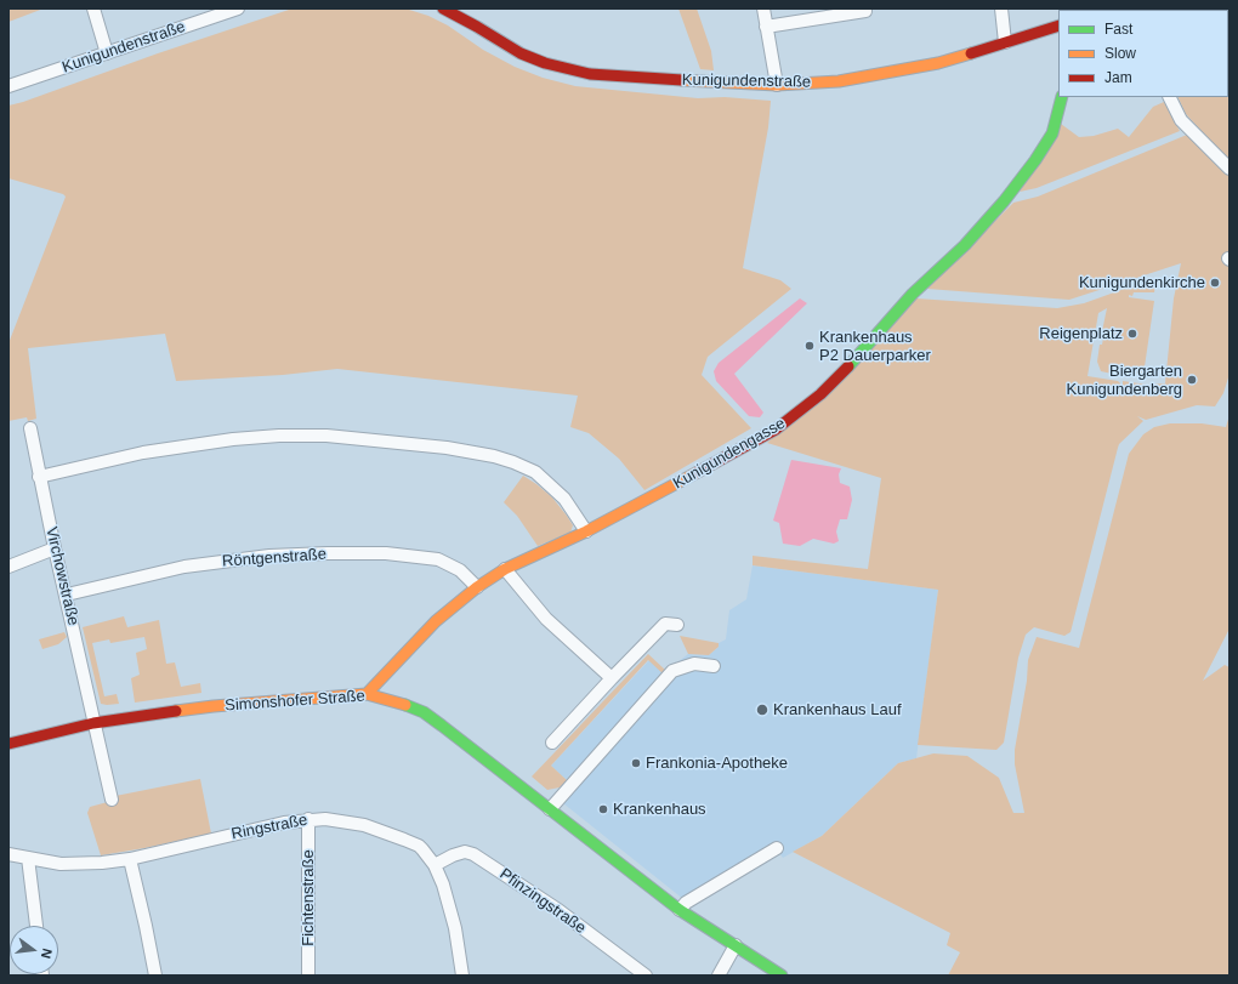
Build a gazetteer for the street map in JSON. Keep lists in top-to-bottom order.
{
  "streets": {
    "street": [
      "Kunigundenstraße",
      "Kunigundengasse",
      "Röntgenstraße",
      "Virchowstraße",
      "Simonshofer Straße",
      "Ringstraße",
      "Fichtenstraße",
      "Pfinzingstraße"
    ]
  },
  "crossings": [
    ["Kunigundengasse", "Röntgenstraße"],
    ["Kunigundengasse", "Simonshofer Straße"],
    ["Röntgenstraße", "Virchowstraße"],
    ["Virchowstraße", "Simonshofer Straße"],
    ["Ringstraße", "Fichtenstraße"],
    ["Ringstraße", "Pfinzingstraße"]
  ],
  "places": [
    "Kunigundenkirche",
    "Reigenplatz",
    "Krankenhaus P2 Dauerparker",
    "Biergarten Kunigundenberg",
    "Krankenhaus Lauf",
    "Frankonia-Apotheke",
    "Krankenhaus"
  ],
  "legend": ["Fast", "Slow", "Jam"],
  "north": "right"
}
